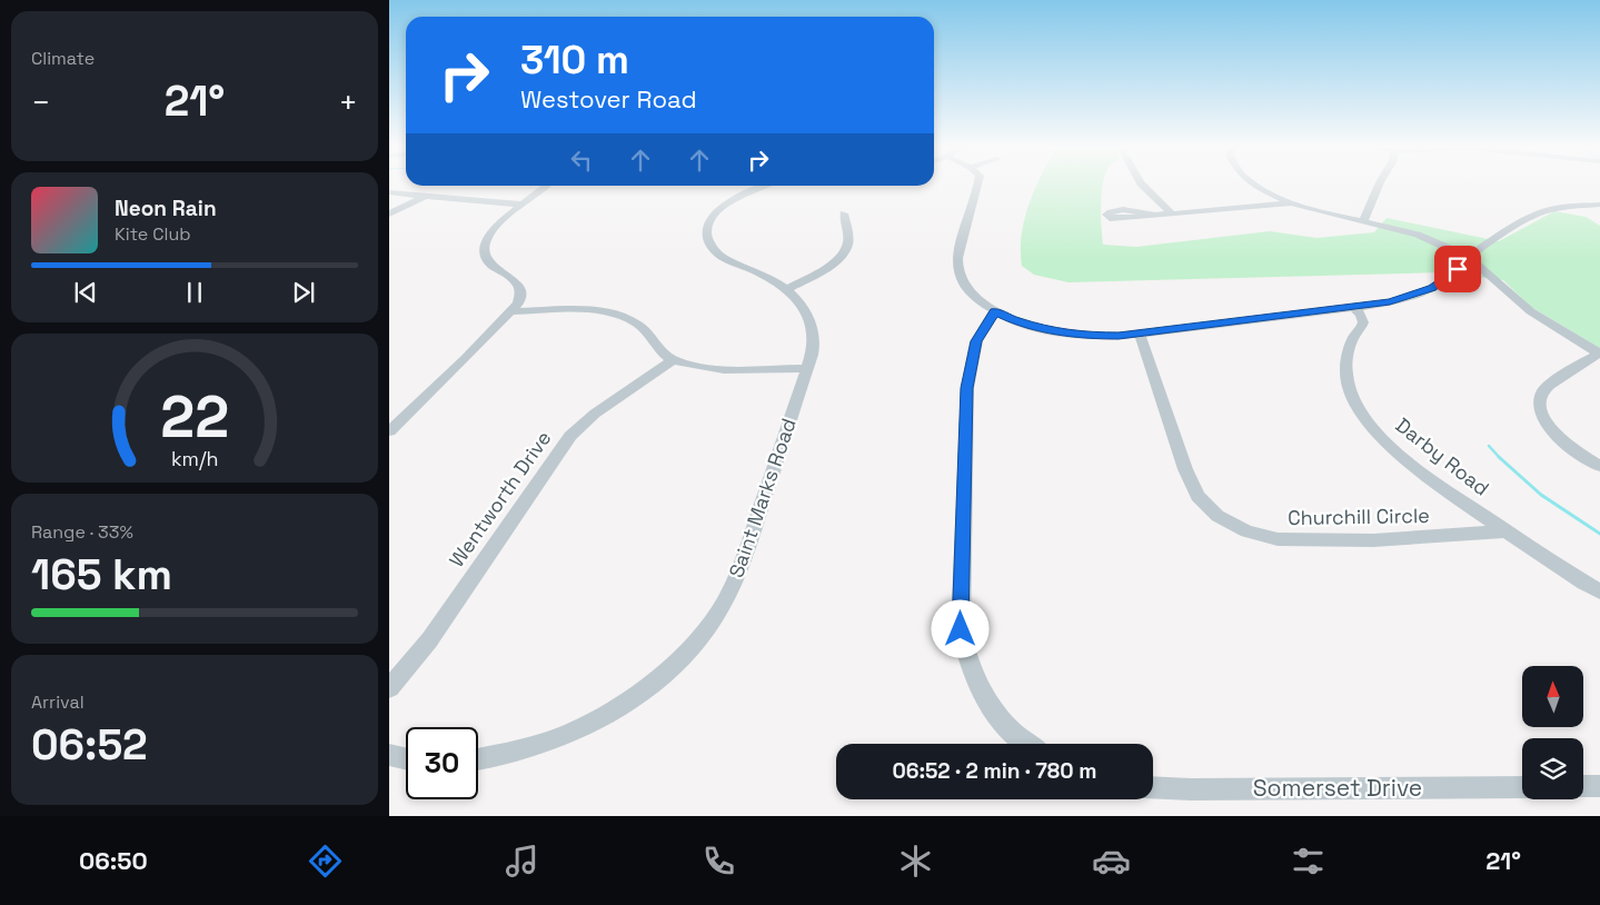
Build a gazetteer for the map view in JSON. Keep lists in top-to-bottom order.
{
  "streets": {
    "street": [
      "Darby Road",
      "Saint Marks Road",
      "Wentworth Drive",
      "Churchill Circle",
      "Somerset Drive"
    ]
  },
  "crossings": [
    ["Darby Road", "Churchill Circle"]
  ],
  "north": "top",
  "page": {
    "tile": [
      "Climate",
      ["Range · 33%", "165 km"],
      ["Arrival", "06:52"]
    ],
    "turn": ["310 m", "Westover Road"],
    "heat": ["−", "21°", "+"],
    "song": ["Neon Rain", "Kite Club"],
    "limit": "30",
    "trip": "06:52 · 2 min · 780 m",
    "tabs": ["06:50", "21°"],
    "gauge": ["22", "km/h"]
  }
}
